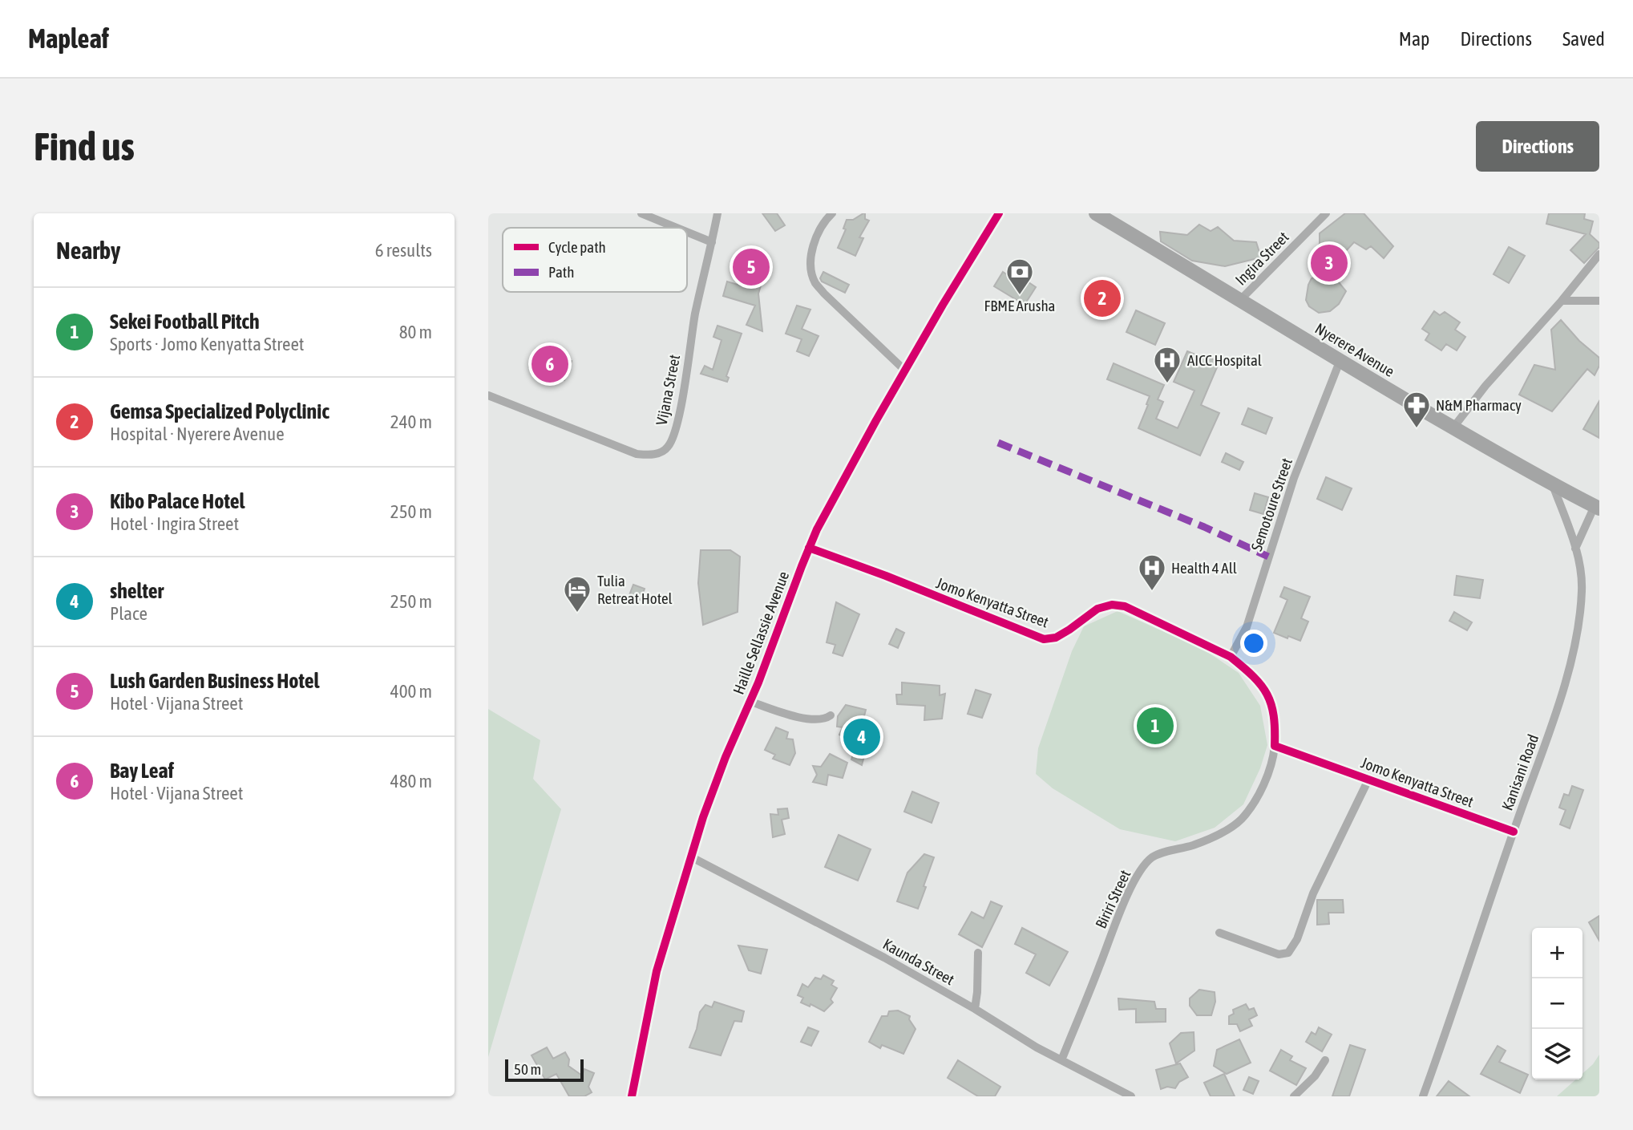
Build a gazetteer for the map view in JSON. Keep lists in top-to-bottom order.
{
  "streets": {
    "main road": ["Nyerere Avenue"],
    "street": [
      "Ingira Street",
      "Vijana Street",
      "Semotoure Street",
      "Jomo Kenyatta Street",
      "Haille Sellassie Avenue",
      "Kanisani Road",
      "Biriri Street",
      "Kaunda Street"
    ]
  },
  "crossings": [
    ["Ingira Street", "Nyerere Avenue"],
    ["Nyerere Avenue", "Semotoure Street"],
    ["Nyerere Avenue", "Kanisani Road"],
    ["Semotoure Street", "Jomo Kenyatta Street"],
    ["Jomo Kenyatta Street", "Haille Sellassie Avenue"],
    ["Jomo Kenyatta Street", "Kanisani Road"],
    ["Jomo Kenyatta Street", "Biriri Street"],
    ["Haille Sellassie Avenue", "Kaunda Street"],
    ["Biriri Street", "Kaunda Street"]
  ],
  "places": {
    "bank": ["FBME Arusha"],
    "hospital": ["AICC Hospital", "Health 4 All"],
    "pharmacy": ["N&M Pharmacy"],
    "hotel": ["Tulia Retreat Hotel"]
  },
  "legend": ["Cycle path", "Path"],
  "scale_bar": "50 m",
  "page": {
    "header": "Mapleaf",
    "nav": ["Map", "Directions", "Saved"],
    "buttons": "Directions",
    "title": "Find us",
    "heading": ["Nearby", "6 results"],
    "pins": [
      "3",
      "5",
      "2",
      "6",
      "1",
      "4"
    ],
    "list": [
      {
        "mark": "1",
        "name": "Sekei Football Pitch",
        "note": "Sports · Jomo Kenyatta Street",
        "value": "80 m"
      },
      {
        "mark": "2",
        "name": "Gemsa Specialized Polyclinic",
        "note": "Hospital · Nyerere Avenue",
        "value": "240 m"
      },
      {
        "mark": "3",
        "name": "Kibo Palace Hotel",
        "note": "Hotel · Ingira Street",
        "value": "250 m"
      },
      {
        "mark": "4",
        "name": "shelter",
        "note": "Place",
        "value": "250 m"
      },
      {
        "mark": "5",
        "name": "Lush Garden Business Hotel",
        "note": "Hotel · Vijana Street",
        "value": "400 m"
      },
      {
        "mark": "6",
        "name": "Bay Leaf",
        "note": "Hotel · Vijana Street",
        "value": "480 m"
      }
    ],
    "map_buttons": ["+", "−"],
    "scale": "50 m"
  }
}
